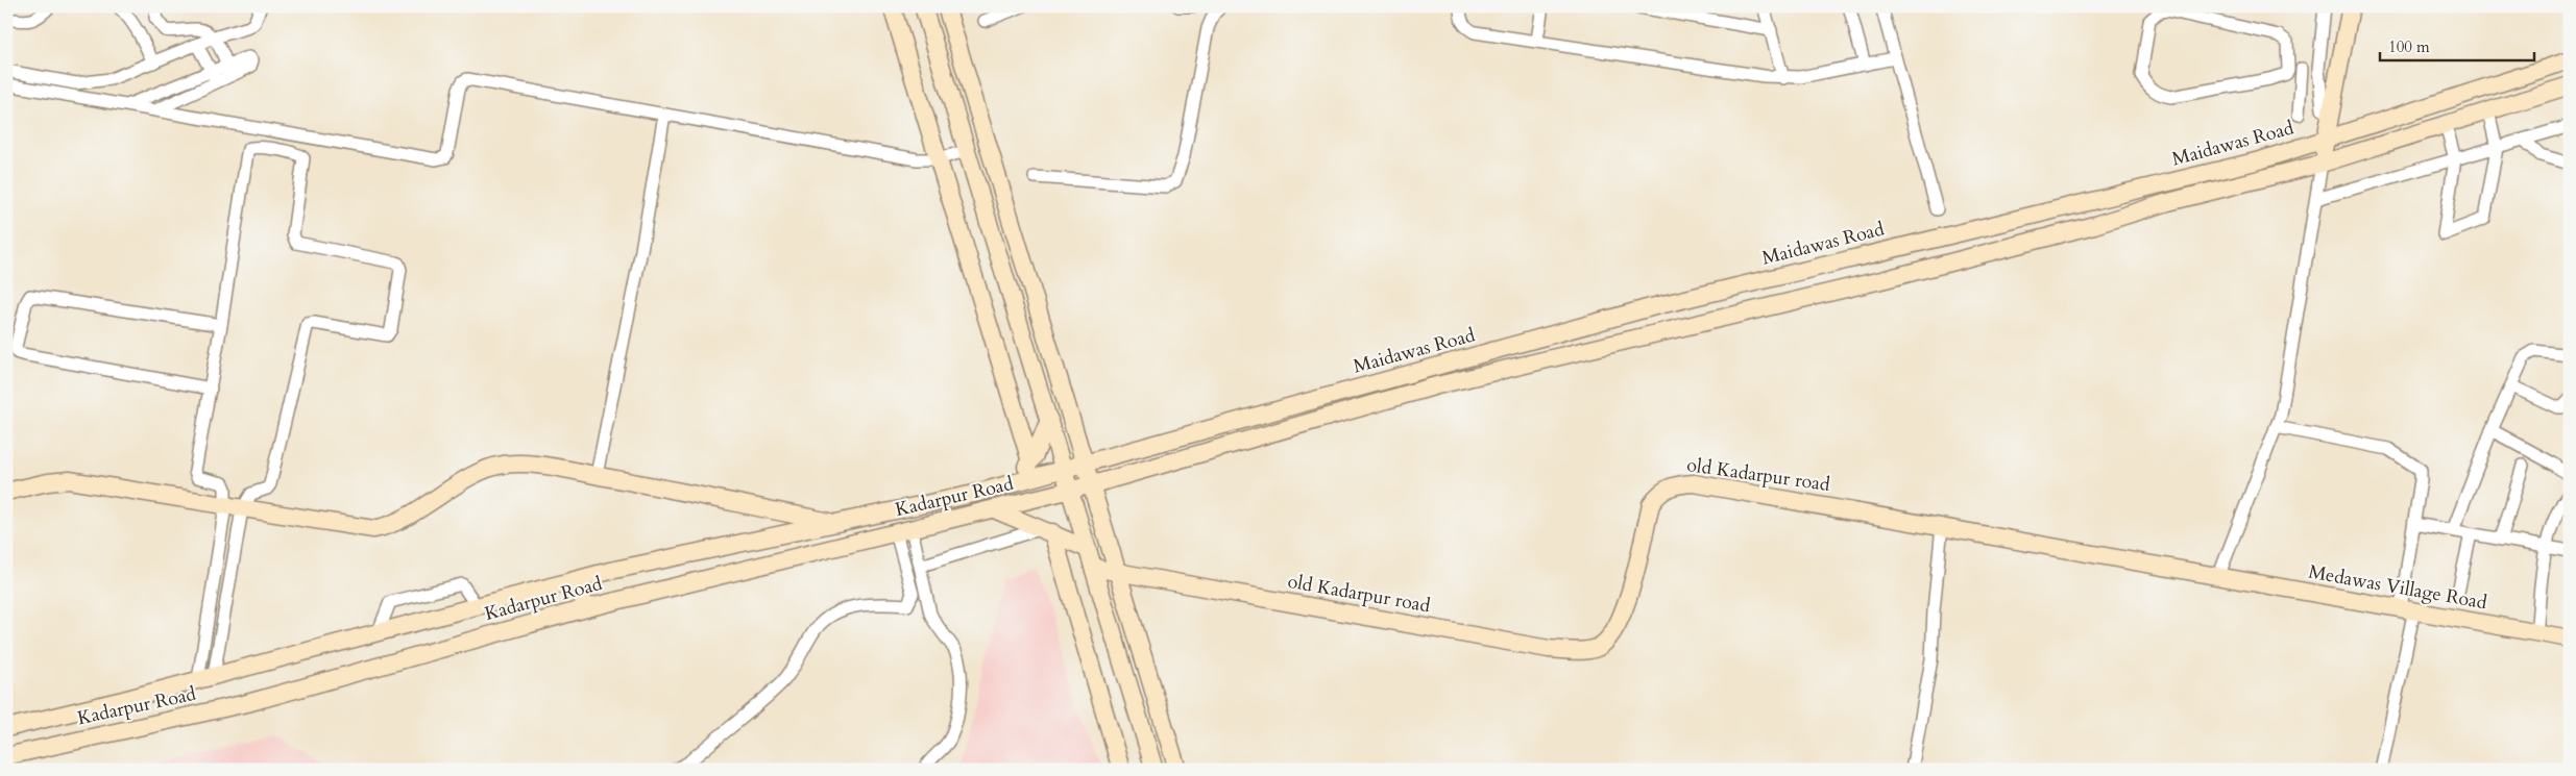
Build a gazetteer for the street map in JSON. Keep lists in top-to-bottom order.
{
  "streets": {
    "street": [
      "Maidawas Road",
      "old Kadarpur road",
      "Kadarpur Road",
      "Medawas Village Road"
    ]
  },
  "crossings": [
    ["Maidawas Road", "Kadarpur Road"],
    ["old Kadarpur road", "Medawas Village Road"]
  ],
  "scale_bar": "100 m"
}
